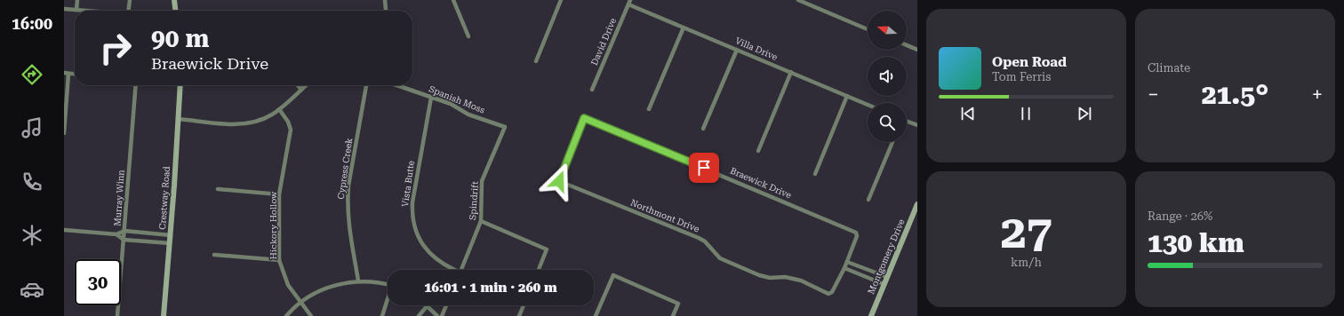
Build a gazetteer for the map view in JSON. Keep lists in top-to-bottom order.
{
  "streets": {
    "main road": ["Crestway Road", "Montgomery Drive"],
    "street": [
      "David Drive",
      "Villa Drive",
      "Spanish Moss",
      "Cypress Creek",
      "Braewick Drive",
      "Vista Butte",
      "Murray Winn",
      "Spindrift",
      "Northmont Drive",
      "Hickory Hollow"
    ]
  },
  "crossings": [
    ["David Drive", "Villa Drive"],
    ["Spanish Moss", "Vista Butte"],
    ["Spanish Moss", "Spindrift"],
    ["Braewick Drive", "Northmont Drive"]
  ],
  "north": "left",
  "page": {
    "tabs": "16:00",
    "tile": [
      "Climate",
      ["27", "km/h"],
      ["Range · 26%", "130 km"]
    ],
    "turn": ["90 m", "Braewick Drive"],
    "song": ["Open Road", "Tom Ferris"],
    "heat": ["−", "21.5°", "+"],
    "limit": "30",
    "trip": "16:01 · 1 min · 260 m"
  }
}
